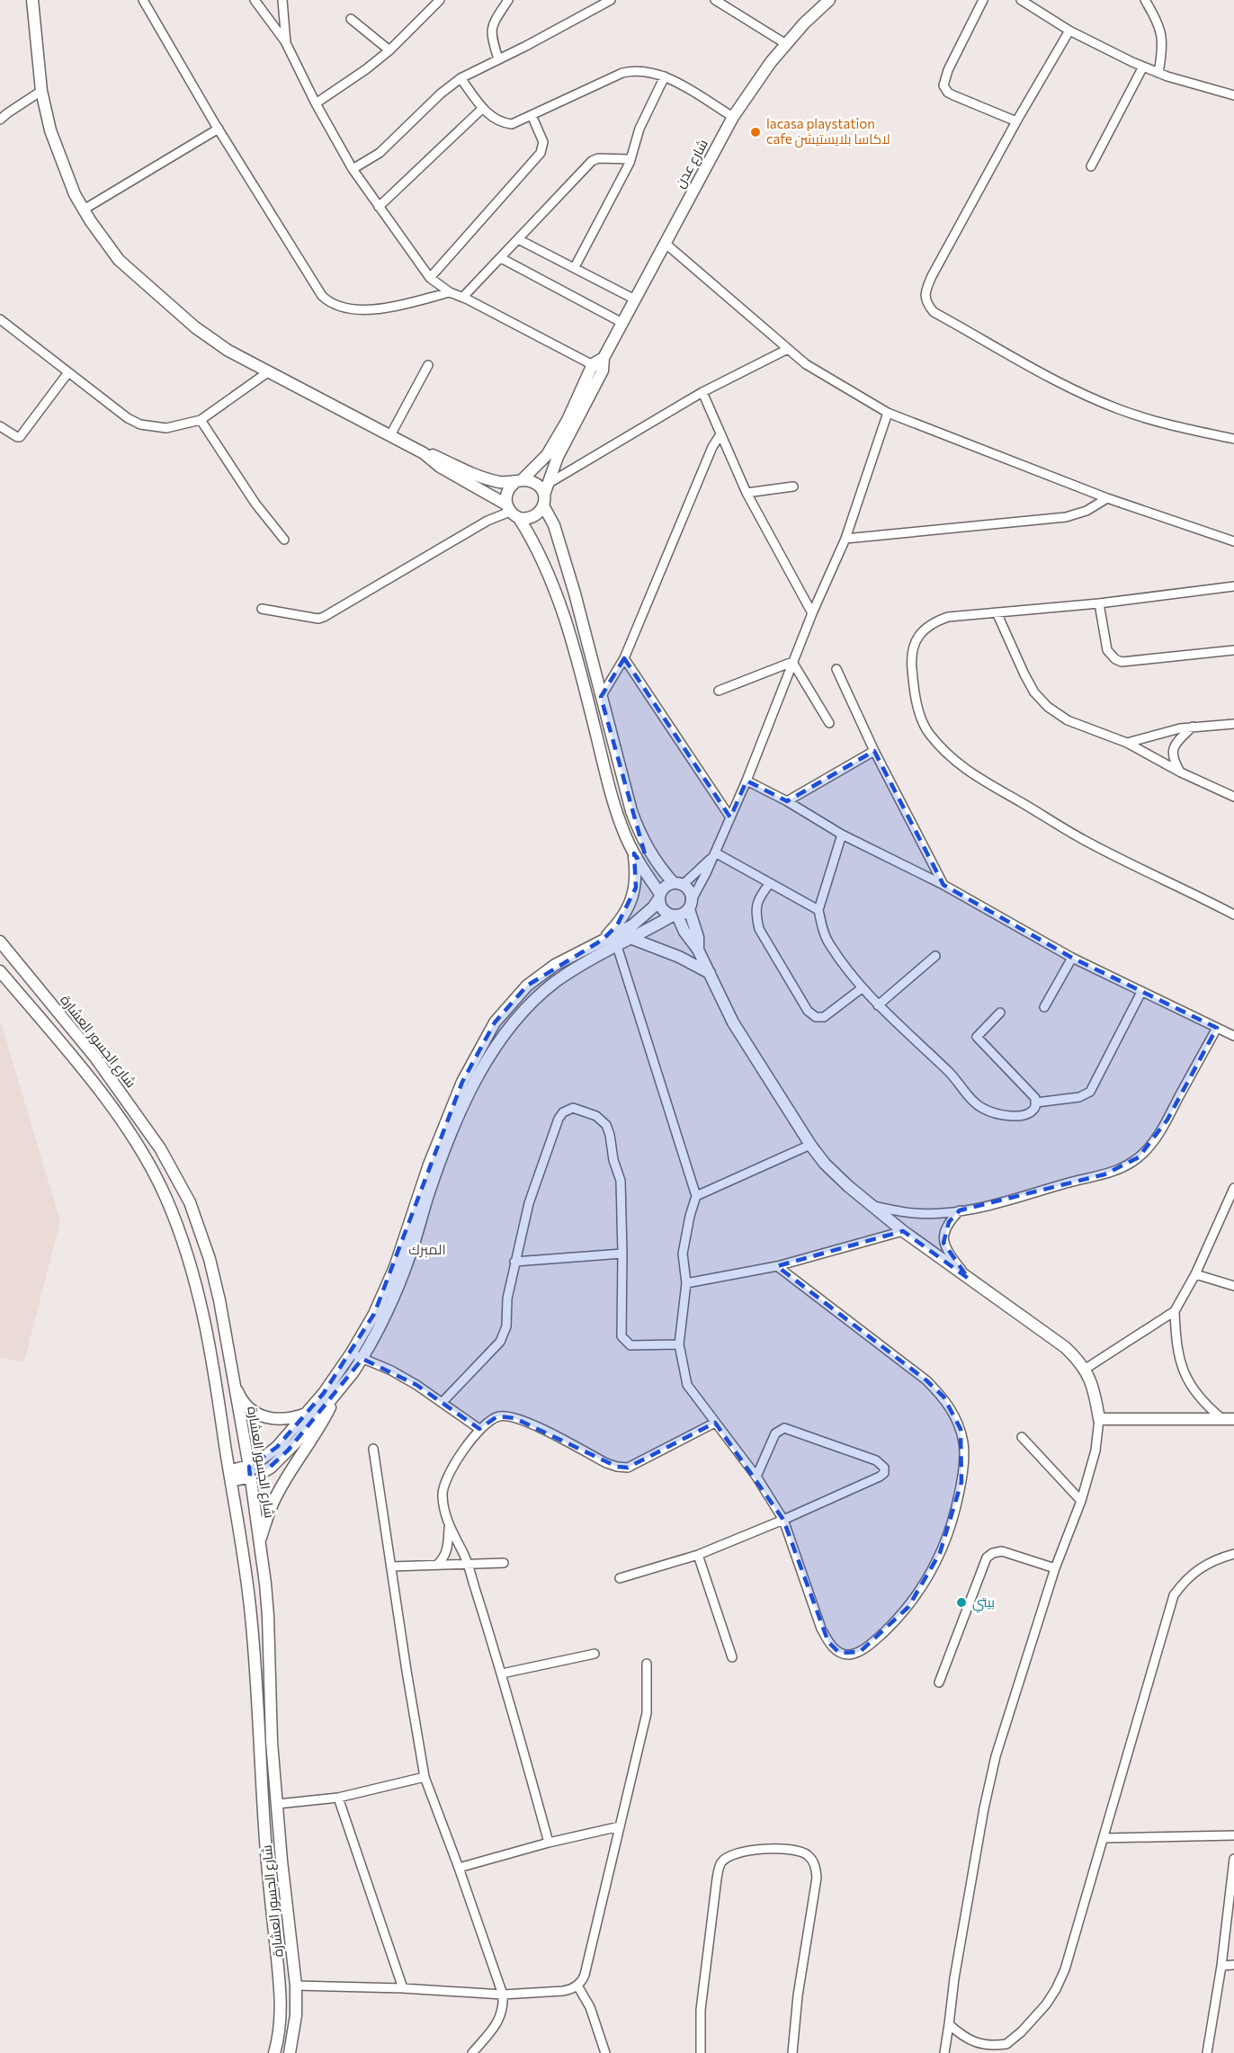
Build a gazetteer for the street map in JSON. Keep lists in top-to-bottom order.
{
  "streets": {
    "street": ["شارع عدن", "شارع الجسور العشارة"]
  },
  "districts": ["المبرك"],
  "places": ["lacasa playstation cafe لاكاسا بلايستيشن", "بيتي"]
}
